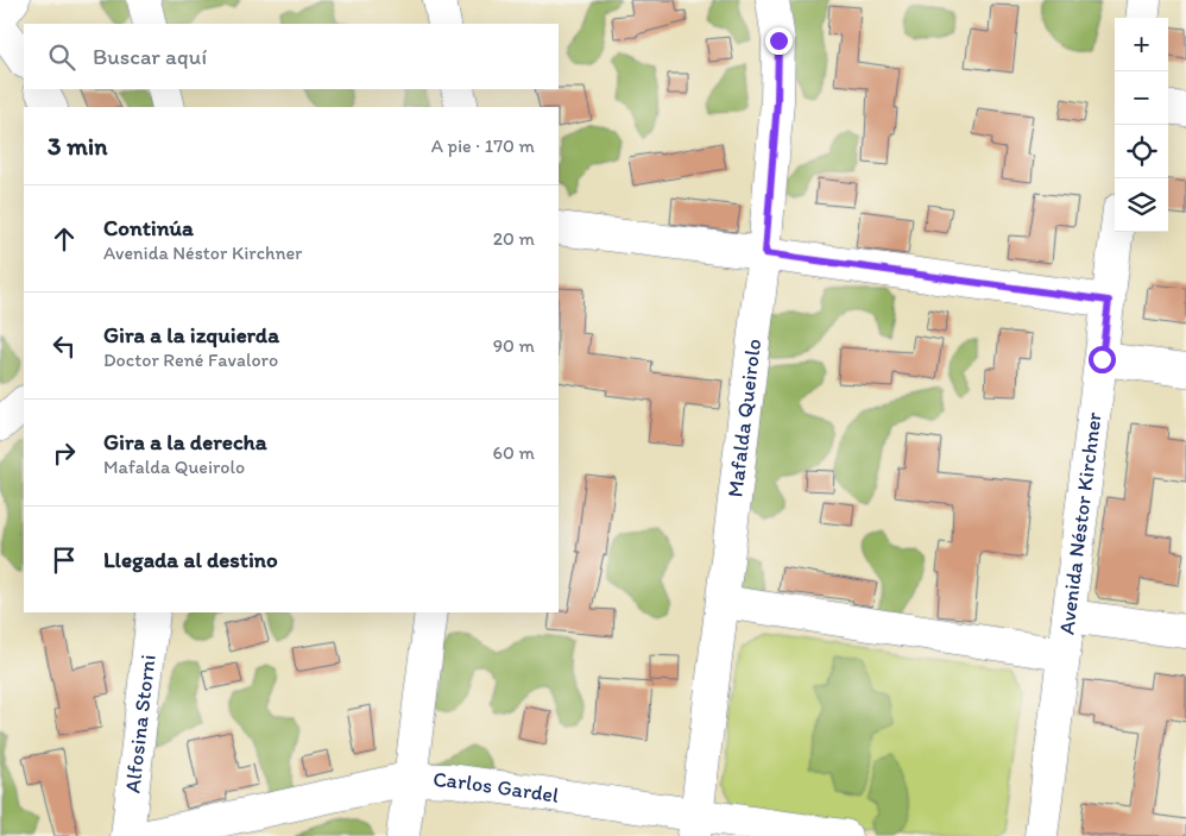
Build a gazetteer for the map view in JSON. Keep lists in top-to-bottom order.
{
  "streets": {
    "street": [
      "Mafalda Queirolo",
      "Avenida Néstor Kirchner",
      "Alfosina Storni",
      "Carlos Gardel"
    ]
  },
  "crossings": [
    ["Mafalda Queirolo", "Carlos Gardel"]
  ],
  "page": {
    "map_buttons": ["+", "−"],
    "search": "Buscar aquí",
    "heading": ["3 min", "A pie · 170 m"],
    "list": [
      ["Continúa", "Avenida Néstor Kirchner", "20 m"],
      ["Gira a la izquierda", "Doctor René Favaloro", "90 m"],
      ["Gira a la derecha", "Mafalda Queirolo", "60 m"],
      "Llegada al destino"
    ]
  }
}
